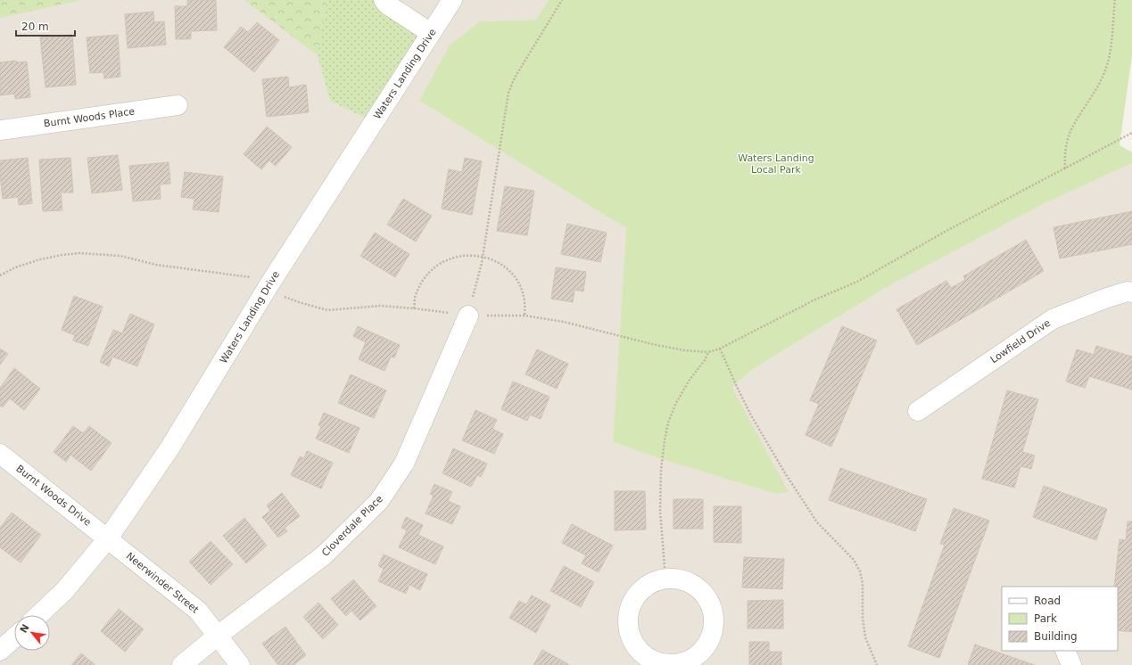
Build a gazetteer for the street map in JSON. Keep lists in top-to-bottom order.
{
  "streets": {
    "street": [
      "Waters Landing Drive",
      "Burnt Woods Place",
      "Lowfield Drive",
      "Burnt Woods Drive",
      "Cloverdale Place",
      "Neerwinder Street"
    ]
  },
  "crossings": [
    ["Waters Landing Drive", "Burnt Woods Drive"],
    ["Waters Landing Drive", "Neerwinder Street"],
    ["Burnt Woods Drive", "Neerwinder Street"],
    ["Cloverdale Place", "Neerwinder Street"]
  ],
  "parks": ["Waters Landing Local Park"],
  "legend": ["Road", "Park", "Building"],
  "scale_bar": "20 m",
  "north": "top left"
}
